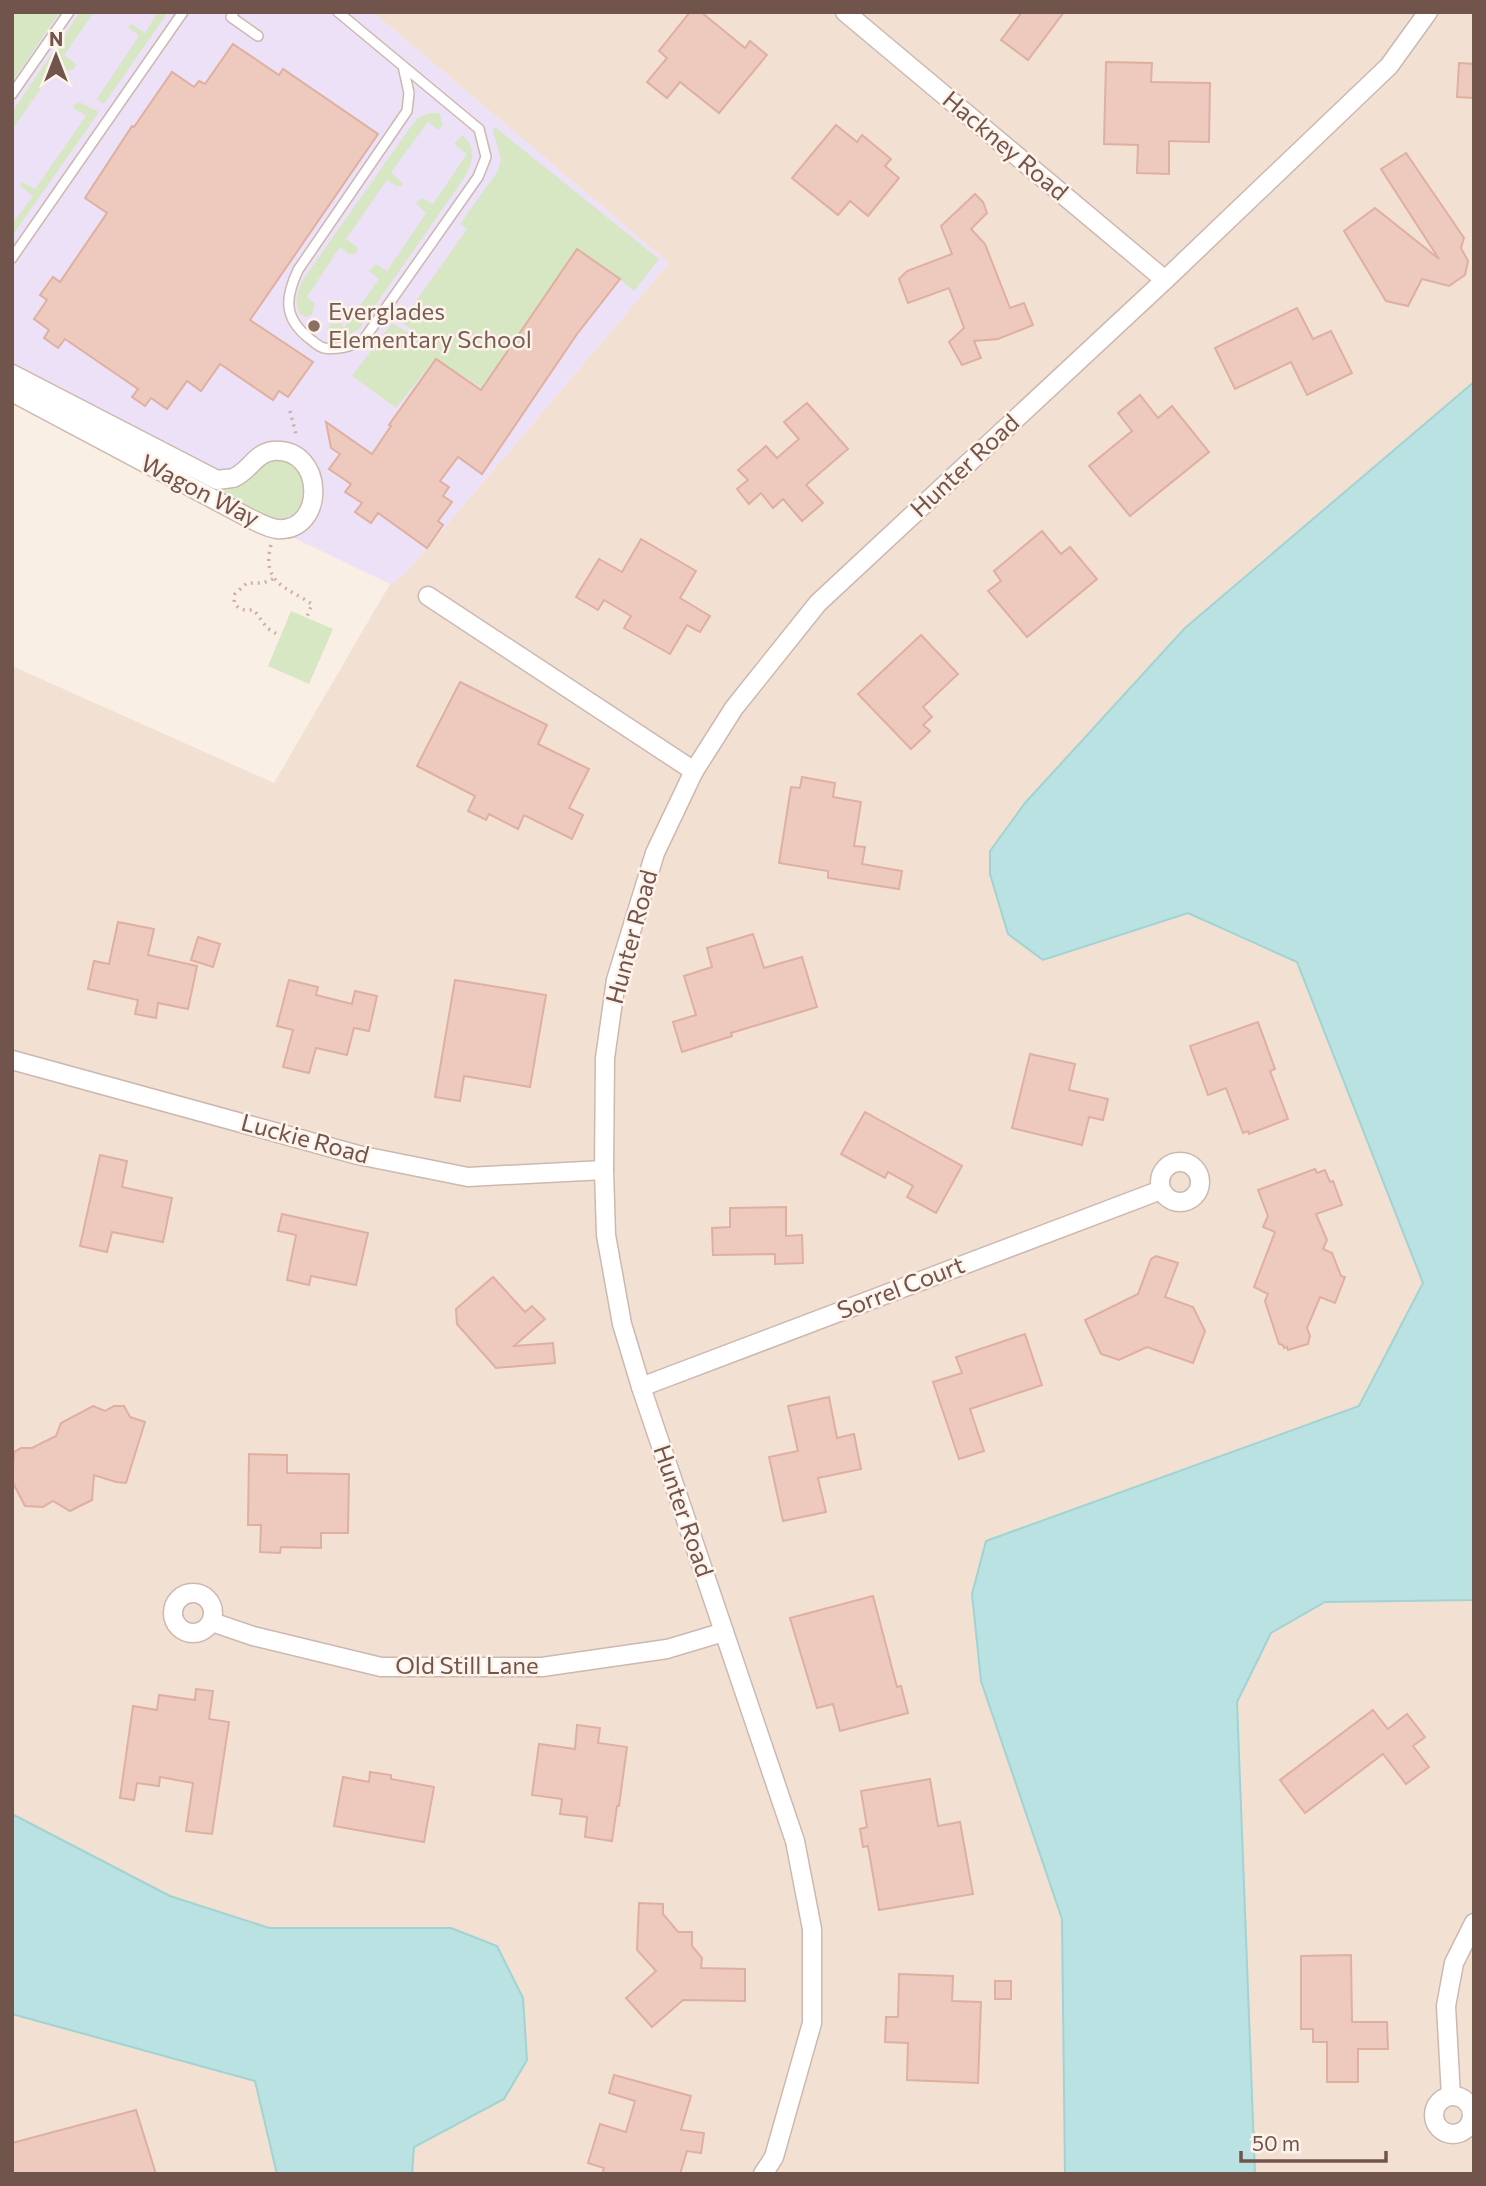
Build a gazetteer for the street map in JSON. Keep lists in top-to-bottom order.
{
  "streets": {
    "street": [
      "Hackney Road",
      "Hunter Road",
      "Wagon Way",
      "Luckie Road",
      "Sorrel Court",
      "Old Still Lane"
    ]
  },
  "crossings": [
    ["Hackney Road", "Hunter Road"],
    ["Hunter Road", "Luckie Road"],
    ["Hunter Road", "Sorrel Court"],
    ["Hunter Road", "Old Still Lane"]
  ],
  "places": ["Everglades Elementary School"],
  "scale_bar": "50 m",
  "north": "top"
}
